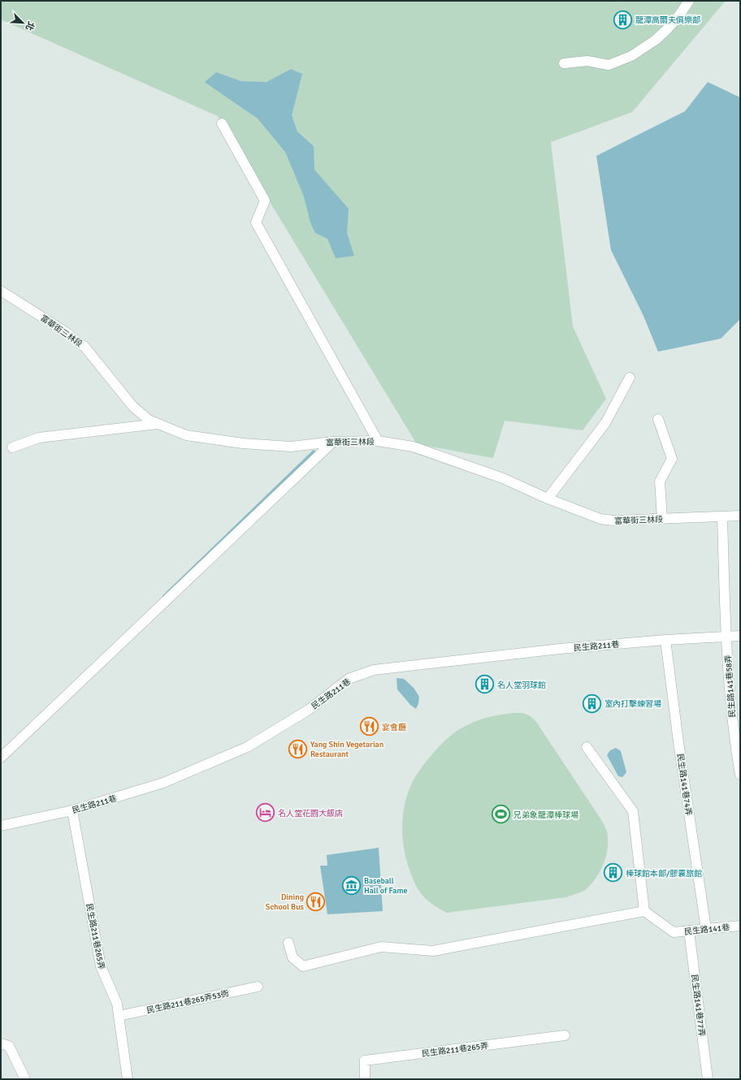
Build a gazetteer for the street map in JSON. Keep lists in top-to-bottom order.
{
  "streets": {
    "street": [
      "富華街三林段",
      "民生路211巷",
      "民生路141巷58弄",
      "民生路141巷74弄",
      "民生路141巷",
      "民生路211巷265弄",
      "民生路211巷265弄53衖",
      "民生路141巷77弄"
    ]
  },
  "crossings": [
    ["富華街三林段", "民生路141巷58弄"],
    ["民生路211巷", "民生路141巷58弄"],
    ["民生路211巷", "民生路141巷74弄"],
    ["民生路211巷", "民生路211巷265弄"],
    ["民生路141巷74弄", "民生路141巷"],
    ["民生路141巷", "民生路141巷77弄"],
    ["民生路211巷265弄", "民生路211巷265弄53衖"]
  ],
  "places": {
    "building": [
      "龍潭高爾夫俱樂部",
      "名人堂羽球館",
      "室內打擊練習場",
      "棒球館本部/膠囊旅館"
    ],
    "restaurant": ["宴會廳", "Yang Shin Vegetarian Restaurant", "Dining School Bus"],
    "hotel": ["名人堂花園大飯店"],
    "sports": ["兄弟象龍潭棒球場"],
    "museum": ["Baseball Hall of Fame"]
  },
  "north": "bottom right"
}
